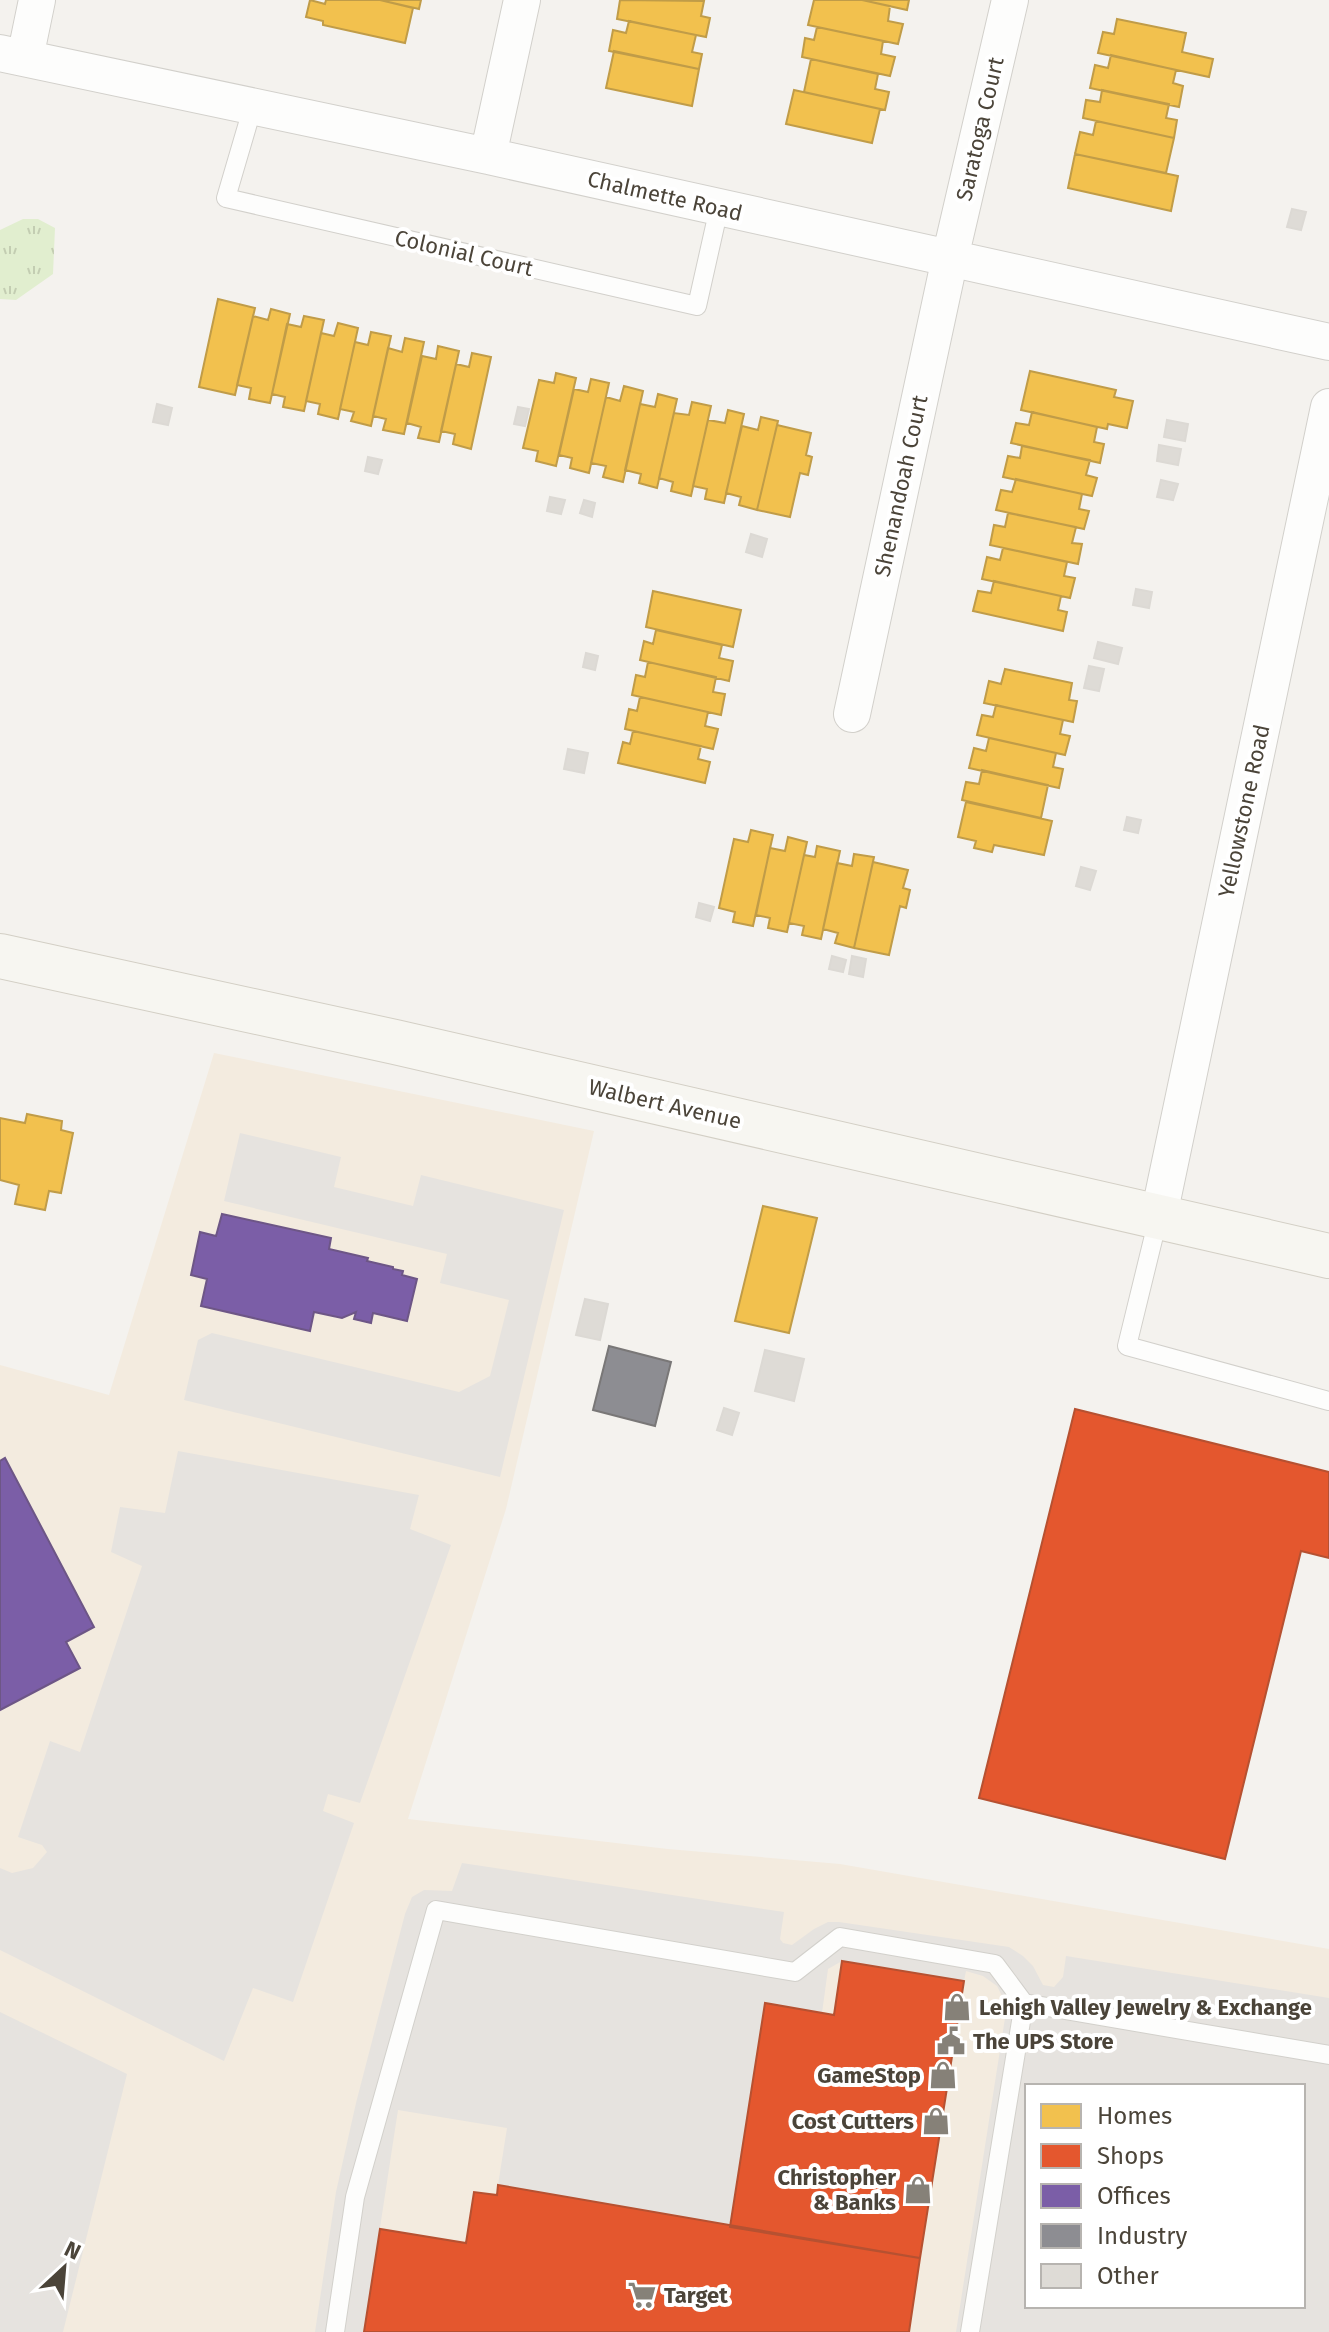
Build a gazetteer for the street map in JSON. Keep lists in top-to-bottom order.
{
  "streets": {
    "main road": ["Walbert Avenue"],
    "street": [
      "Saratoga Court",
      "Chalmette Road",
      "Shenandoah Court",
      "Yellowstone Road"
    ],
    "lane": ["Colonial Court"]
  },
  "crossings": [
    ["Saratoga Court", "Chalmette Road"],
    ["Saratoga Court", "Shenandoah Court"],
    ["Chalmette Road", "Colonial Court"],
    ["Chalmette Road", "Shenandoah Court"],
    ["Yellowstone Road", "Walbert Avenue"]
  ],
  "places": {
    "shop": [
      "Lehigh Valley Jewelry & Exchange",
      "GameStop",
      "Cost Cutters",
      "Christopher & Banks"
    ],
    "public building": ["The UPS Store"],
    "supermarket": ["Target"]
  },
  "legend": [
    "Homes",
    "Shops",
    "Offices",
    "Industry",
    "Other"
  ],
  "north": "top right"
}
